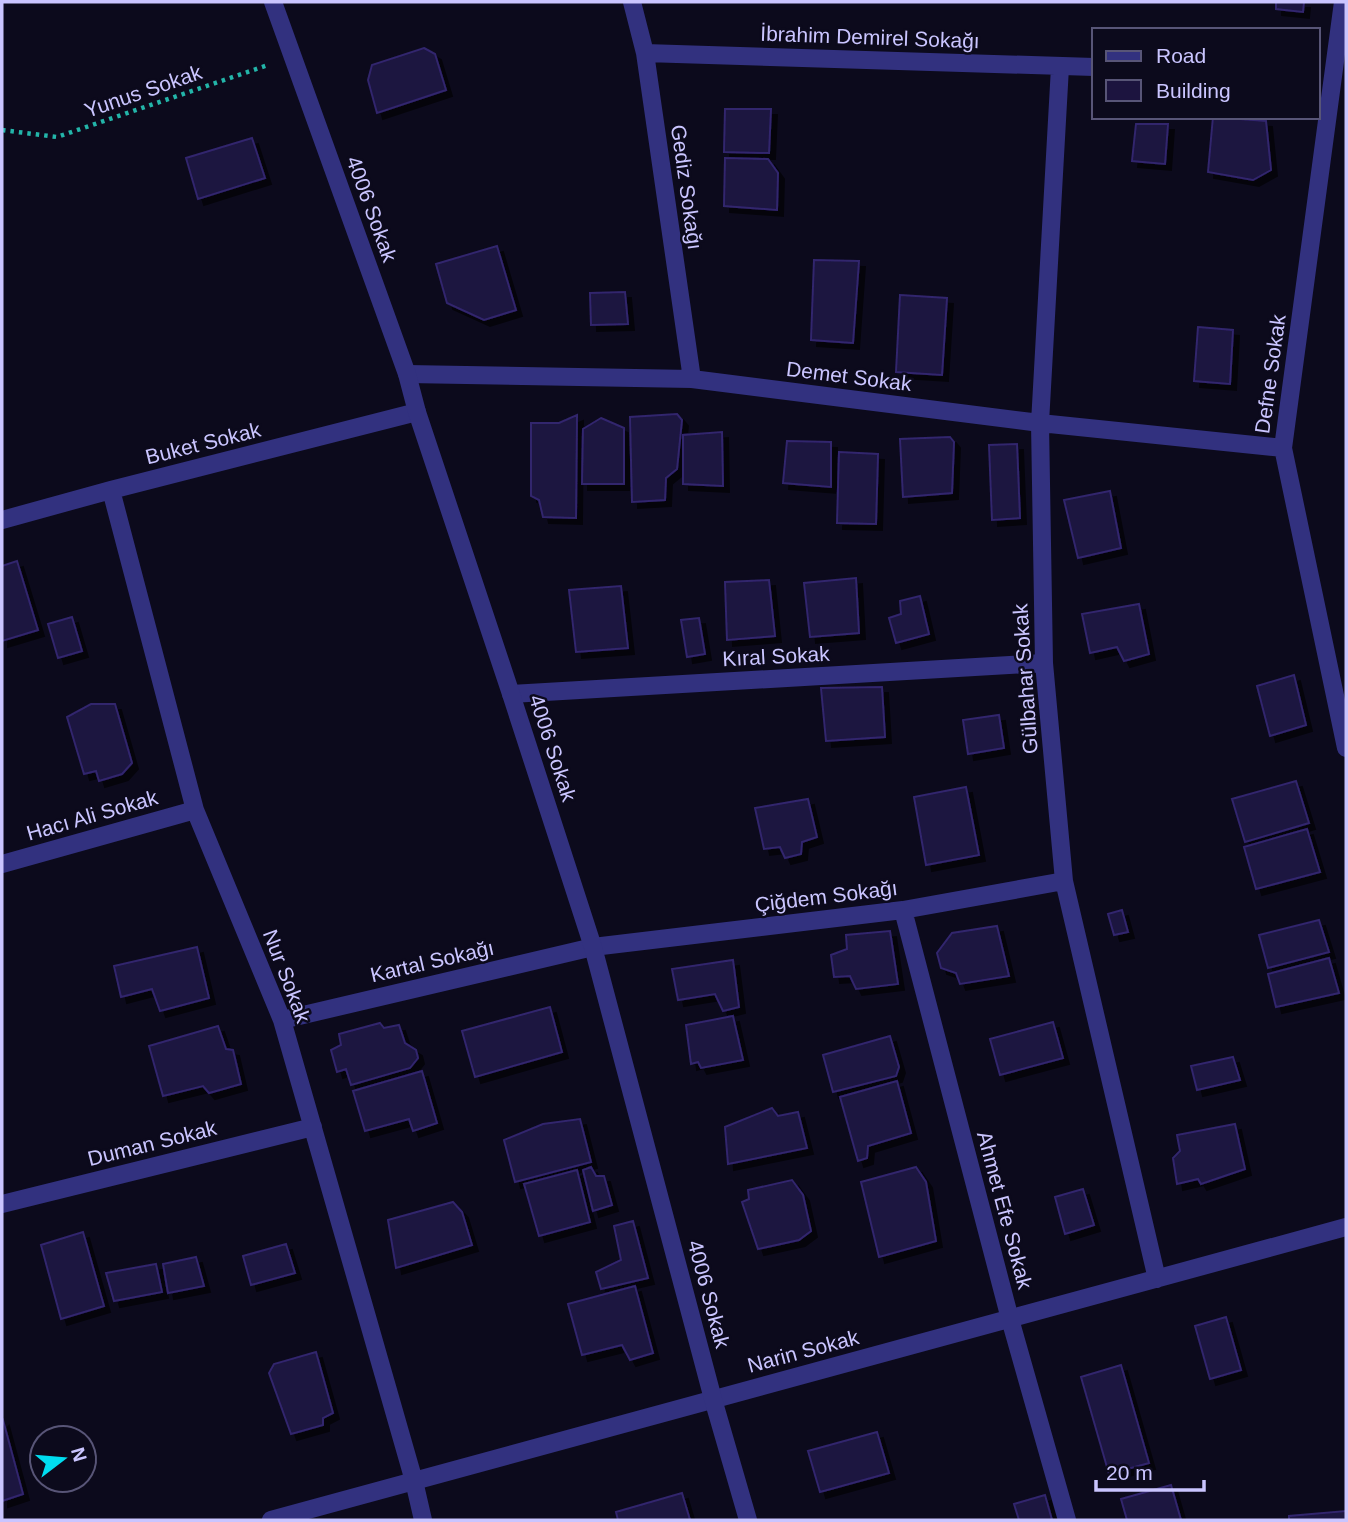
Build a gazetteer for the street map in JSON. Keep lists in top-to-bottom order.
{
  "streets": {
    "street": [
      "İbrahim Demirel Sokağı",
      "Gediz Sokağı",
      "4006 Sokak",
      "Defne Sokak",
      "Demet Sokak",
      "Buket Sokak",
      "Kıral Sokak",
      "Gülbahar Sokak",
      "Hacı Ali Sokak",
      "Çiğdem Sokağı",
      "Kartal Sokağı",
      "Nur Sokak",
      "Duman Sokak",
      "Ahmet Efe Sokak",
      "Narin Sokak"
    ],
    "path": ["Yunus Sokak"]
  },
  "crossings": [
    ["İbrahim Demirel Sokağı", "Gediz Sokağı"],
    ["İbrahim Demirel Sokağı", "Gülbahar Sokak"],
    ["Yunus Sokak", "4006 Sokak"],
    ["Gediz Sokağı", "Demet Sokak"],
    ["4006 Sokak", "Demet Sokak"],
    ["4006 Sokak", "Buket Sokak"],
    ["4006 Sokak", "Kıral Sokak"],
    ["4006 Sokak", "Çiğdem Sokağı"],
    ["4006 Sokak", "Kartal Sokağı"],
    ["4006 Sokak", "Narin Sokak"],
    ["Defne Sokak", "Demet Sokak"],
    ["Demet Sokak", "Gülbahar Sokak"],
    ["Buket Sokak", "Nur Sokak"],
    ["Kıral Sokak", "Gülbahar Sokak"],
    ["Gülbahar Sokak", "Çiğdem Sokağı"],
    ["Gülbahar Sokak", "Narin Sokak"],
    ["Hacı Ali Sokak", "Nur Sokak"],
    ["Çiğdem Sokağı", "Kartal Sokağı"],
    ["Çiğdem Sokağı", "Ahmet Efe Sokak"],
    ["Kartal Sokağı", "Nur Sokak"],
    ["Nur Sokak", "Duman Sokak"],
    ["Nur Sokak", "Narin Sokak"],
    ["Ahmet Efe Sokak", "Narin Sokak"]
  ],
  "legend": ["Road", "Building"],
  "scale_bar": "20 m",
  "north": "right"
}
